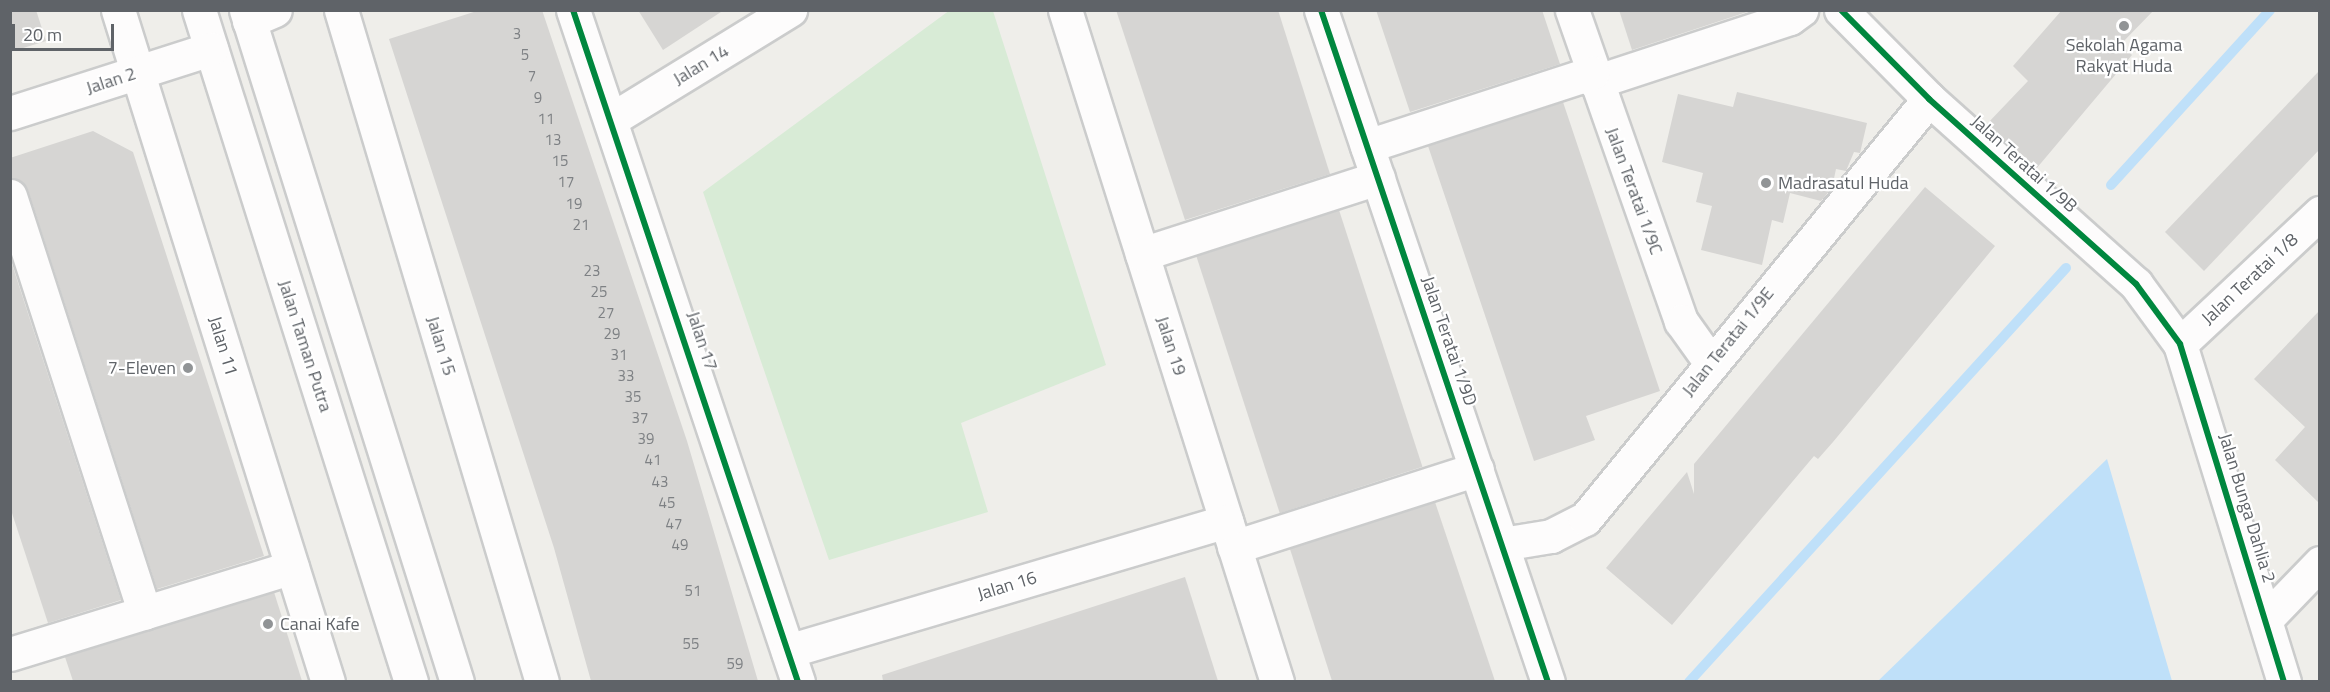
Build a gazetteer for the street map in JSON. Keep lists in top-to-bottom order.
{
  "streets": {
    "street": [
      "Jalan 14",
      "Jalan 2",
      "Jalan Teratai 1/9B",
      "Jalan Teratai 1/9C",
      "Jalan Teratai 1/8",
      "Jalan 17",
      "Jalan Teratai 1/9D",
      "Jalan Teratai 1/9E",
      "Jalan 11",
      "Jalan Taman Putra",
      "Jalan 15",
      "Jalan 19",
      "Jalan Bunga Dahlia 2",
      "Jalan 16"
    ]
  },
  "crossings": [
    ["Jalan 14", "Jalan 17"],
    ["Jalan 2", "Jalan 11"],
    ["Jalan 2", "Jalan Taman Putra"],
    ["Jalan Teratai 1/9B", "Jalan Teratai 1/8"],
    ["Jalan Teratai 1/9B", "Jalan Teratai 1/9E"],
    ["Jalan Teratai 1/9B", "Jalan Bunga Dahlia 2"],
    ["Jalan Teratai 1/9C", "Jalan Teratai 1/9E"],
    ["Jalan Teratai 1/8", "Jalan Bunga Dahlia 2"],
    ["Jalan 17", "Jalan 16"],
    ["Jalan Teratai 1/9D", "Jalan Teratai 1/9E"],
    ["Jalan Teratai 1/9D", "Jalan 16"],
    ["Jalan 19", "Jalan 16"]
  ],
  "places": [
    "Sekolah Agama Rakyat Huda",
    "Madrasatul Huda",
    "7-Eleven",
    "Canai Kafe"
  ],
  "house_numbers": [
    "3",
    "5",
    "7",
    "9",
    "11",
    "13",
    "15",
    "17",
    "19",
    "21",
    "23",
    "25",
    "27",
    "29",
    "31",
    "33",
    "35",
    "37",
    "39",
    "41",
    "43",
    "45",
    "47",
    "49",
    "51",
    "55",
    "59"
  ],
  "scale_bar": "20 m"
}
